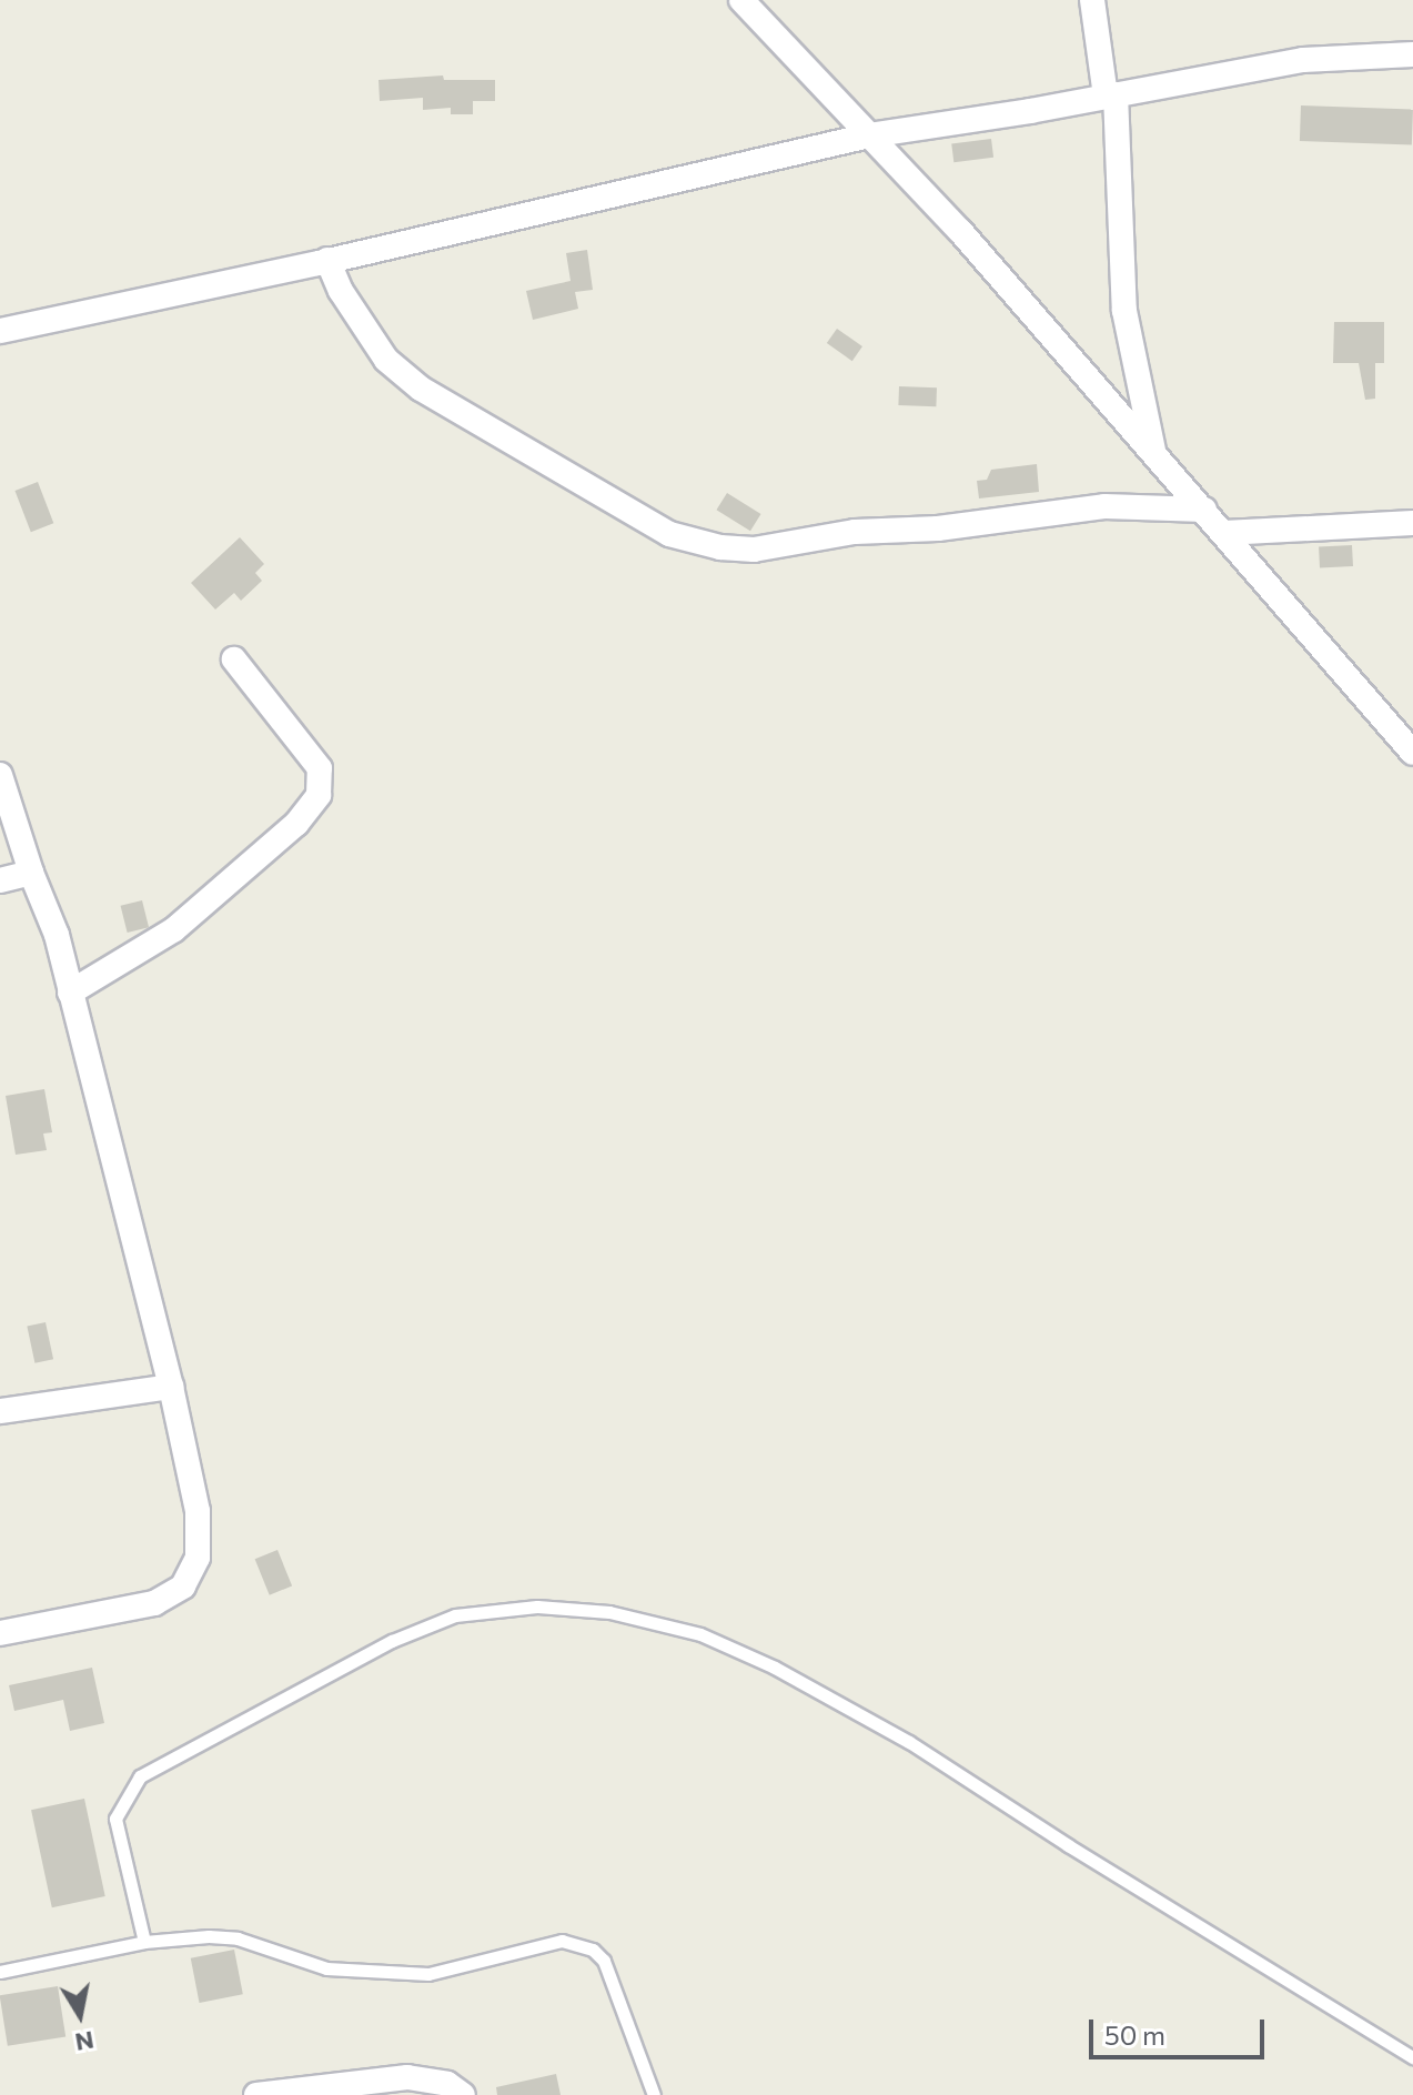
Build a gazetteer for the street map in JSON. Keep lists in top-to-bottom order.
{
  "scale_bar": "50 m",
  "north": "bottom"
}
